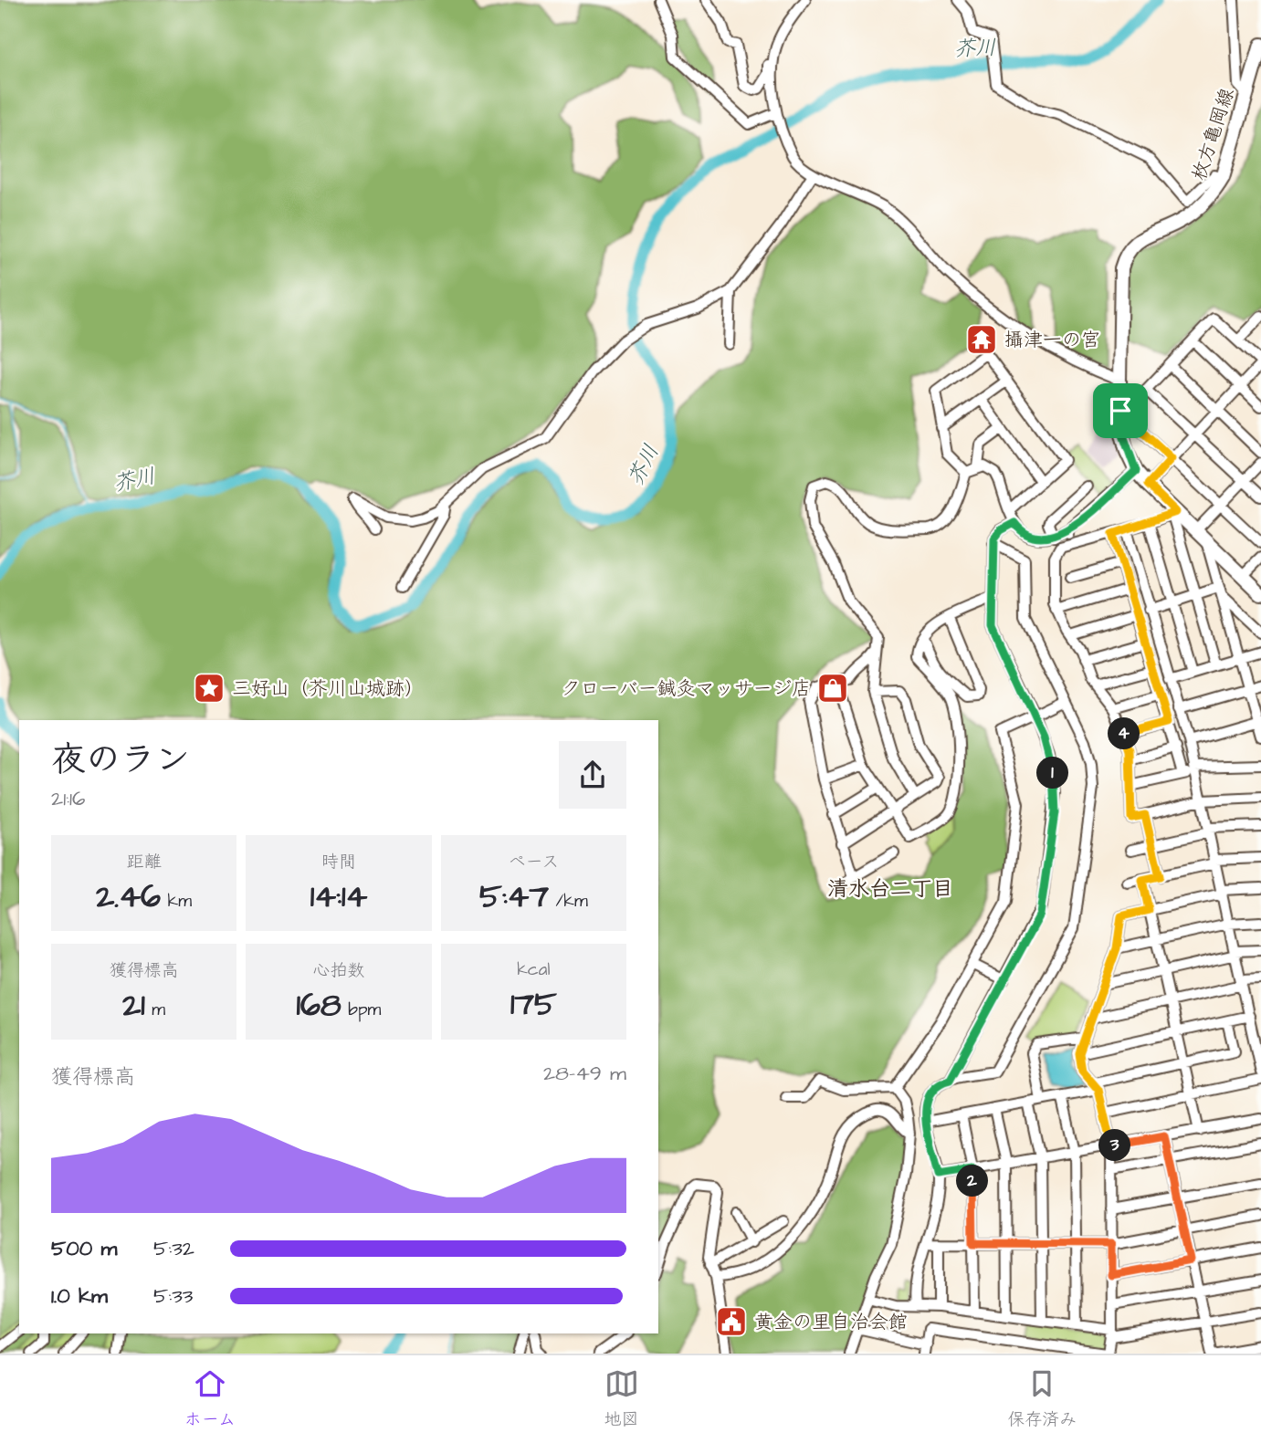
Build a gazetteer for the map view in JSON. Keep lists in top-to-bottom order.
{
  "streets": {
    "main road": ["枚方亀岡線"]
  },
  "districts": ["清水台二丁目"],
  "water": ["芥川"],
  "places": {
    "temple": ["攝津一の宮"],
    "place": ["三好山（芥川山城跡）"],
    "shop": ["クローバー鍼灸マッサージ店"],
    "public building": ["黄金の里自治会館"]
  },
  "page": {
    "pins": [
      "4",
      "1",
      "3",
      "2"
    ],
    "heading": ["夜のラン", "21:16"],
    "stats": [
      ["距離", "2.46 km"],
      ["時間", "14:14"],
      ["ペース", "5:47 /km"],
      ["獲得標高", "21 m"],
      ["心拍数", "168 bpm"],
      ["kcal", "175"]
    ],
    "chart": ["獲得標高", "28–49 m"],
    "list": [
      {
        "name": "500 m",
        "note": "5:32"
      },
      {
        "name": "1.0 km",
        "note": "5:33"
      }
    ],
    "tabs": ["ホーム", "地図", "保存済み"]
  }
}
